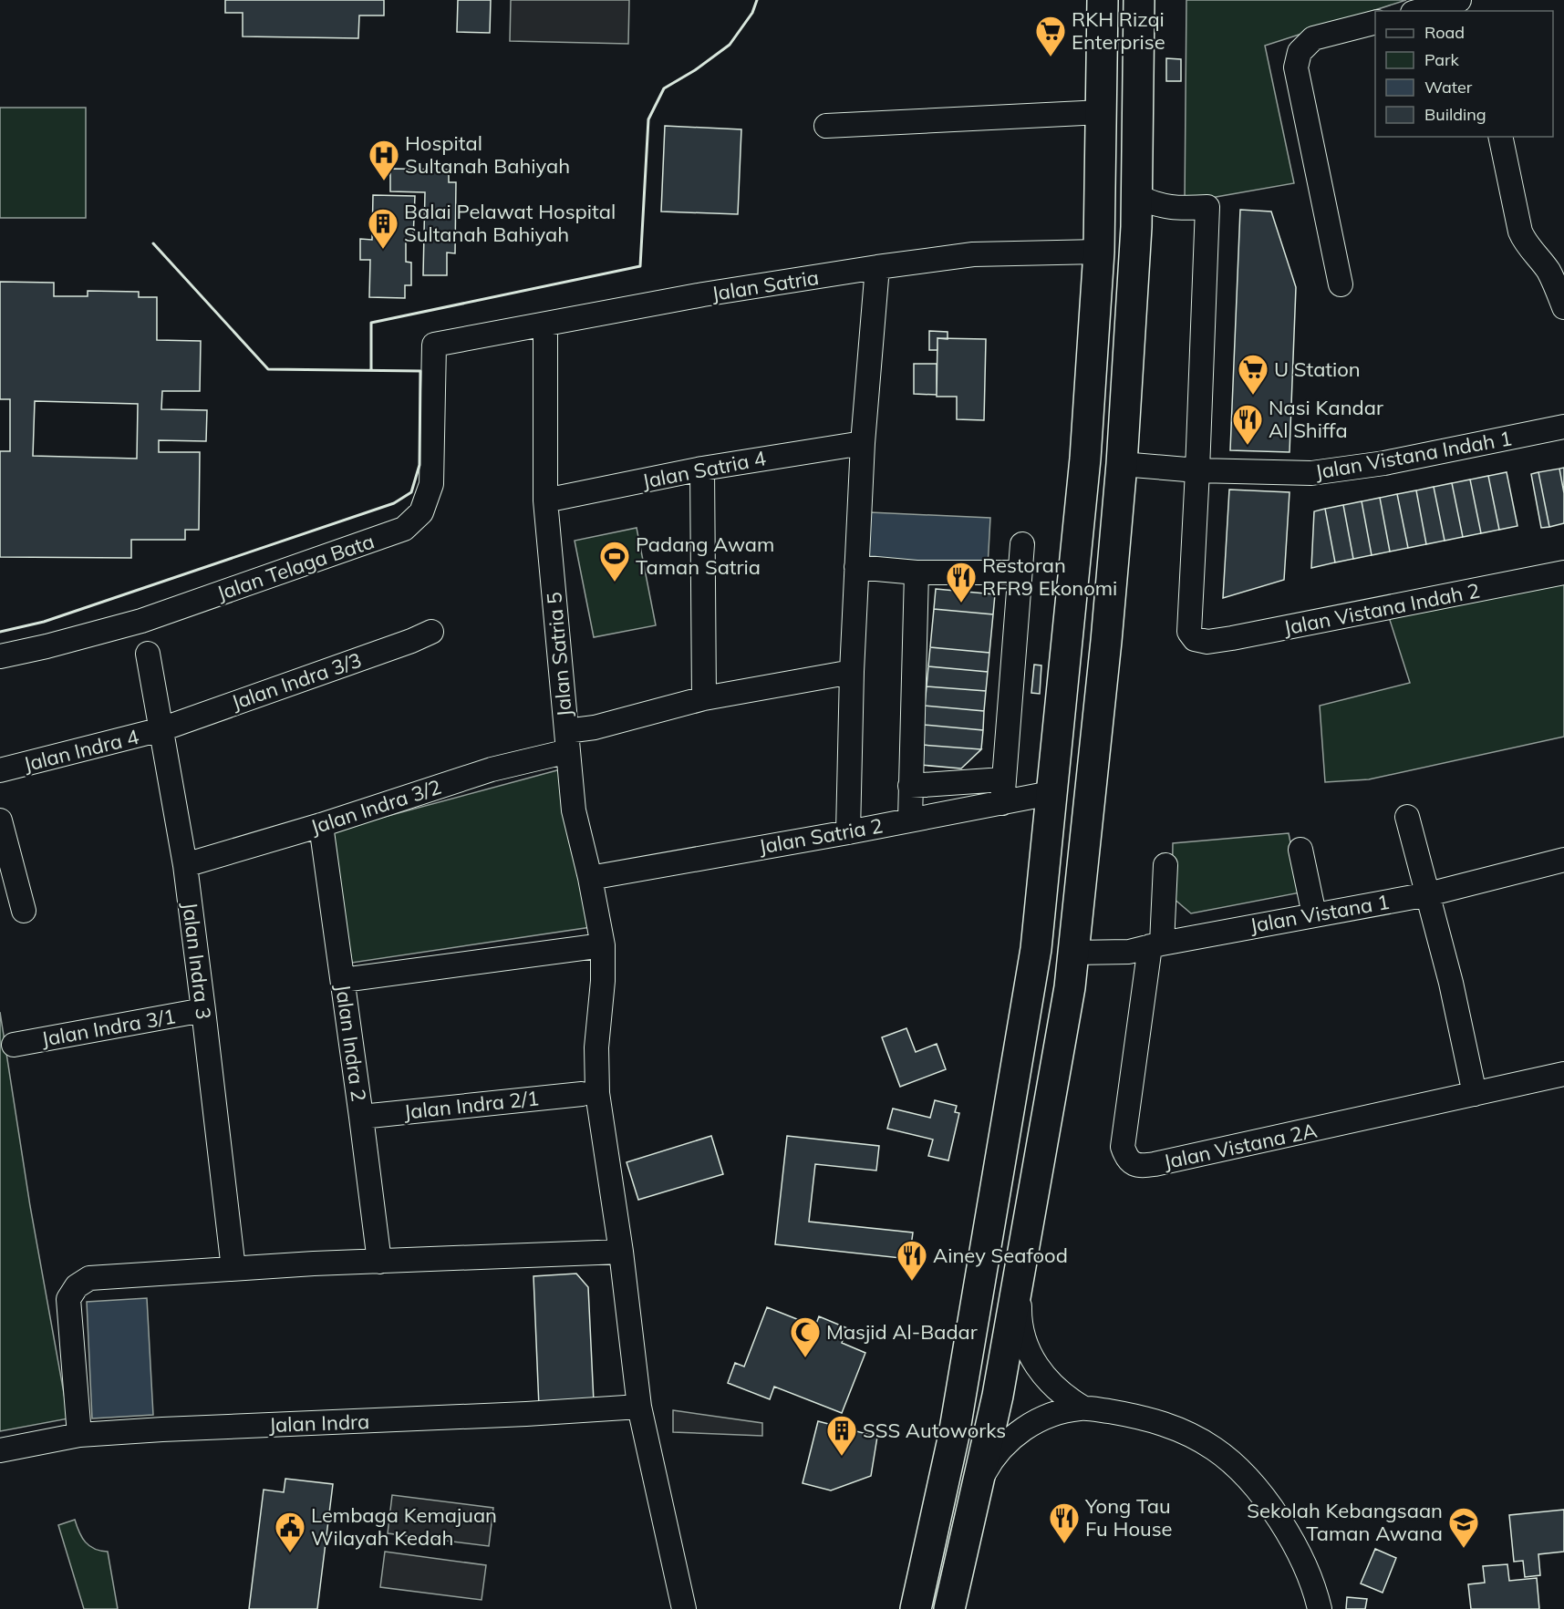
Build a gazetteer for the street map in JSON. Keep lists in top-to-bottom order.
{
  "streets": {
    "street": [
      "Jalan Satria",
      "Jalan Vistana Indah 1",
      "Jalan Satria 4",
      "Jalan Telaga Bata",
      "Jalan Vistana Indah 2",
      "Jalan Satria 5",
      "Jalan Indra 3/3",
      "Jalan Indra 4",
      "Jalan Indra 3/2",
      "Jalan Satria 2",
      "Jalan Vistana 1",
      "Jalan Indra 3",
      "Jalan Indra 3/1",
      "Jalan Indra 2",
      "Jalan Indra 2/1",
      "Jalan Vistana 2A",
      "Jalan Indra"
    ]
  },
  "crossings": [
    ["Jalan Satria", "Jalan Telaga Bata"],
    ["Jalan Satria", "Jalan Satria 5"],
    ["Jalan Vistana Indah 1", "Jalan Vistana Indah 2"],
    ["Jalan Satria 4", "Jalan Satria 5"],
    ["Jalan Satria 5", "Jalan Indra 3/2"],
    ["Jalan Satria 5", "Jalan Satria 2"],
    ["Jalan Satria 5", "Jalan Indra"],
    ["Jalan Indra 3/3", "Jalan Indra 4"],
    ["Jalan Indra 3/3", "Jalan Indra 3"],
    ["Jalan Indra 4", "Jalan Indra 3"],
    ["Jalan Indra 3/2", "Jalan Indra 3"],
    ["Jalan Indra 3/2", "Jalan Indra 2"],
    ["Jalan Vistana 1", "Jalan Vistana 2A"],
    ["Jalan Indra 3", "Jalan Indra 3/1"],
    ["Jalan Indra 2", "Jalan Indra 2/1"]
  ],
  "places": {
    "supermarket": ["RKH Rizqi Enterprise", "U Station"],
    "hospital": ["Hospital Sultanah Bahiyah"],
    "building": ["Balai Pelawat Hospital Sultanah Bahiyah", "SSS Autoworks"],
    "restaurant": [
      "Nasi Kandar Al Shiffa",
      "Restoran RFR9 Ekonomi",
      "Ainey Seafood",
      "Yong Tau Fu House"
    ],
    "sports": ["Padang Awam Taman Satria"],
    "mosque": ["Masjid Al-Badar"],
    "school or university": ["Sekolah Kebangsaan Taman Awana"],
    "public building": ["Lembaga Kemajuan Wilayah Kedah"]
  },
  "legend": [
    "Road",
    "Park",
    "Water",
    "Building"
  ]
}
